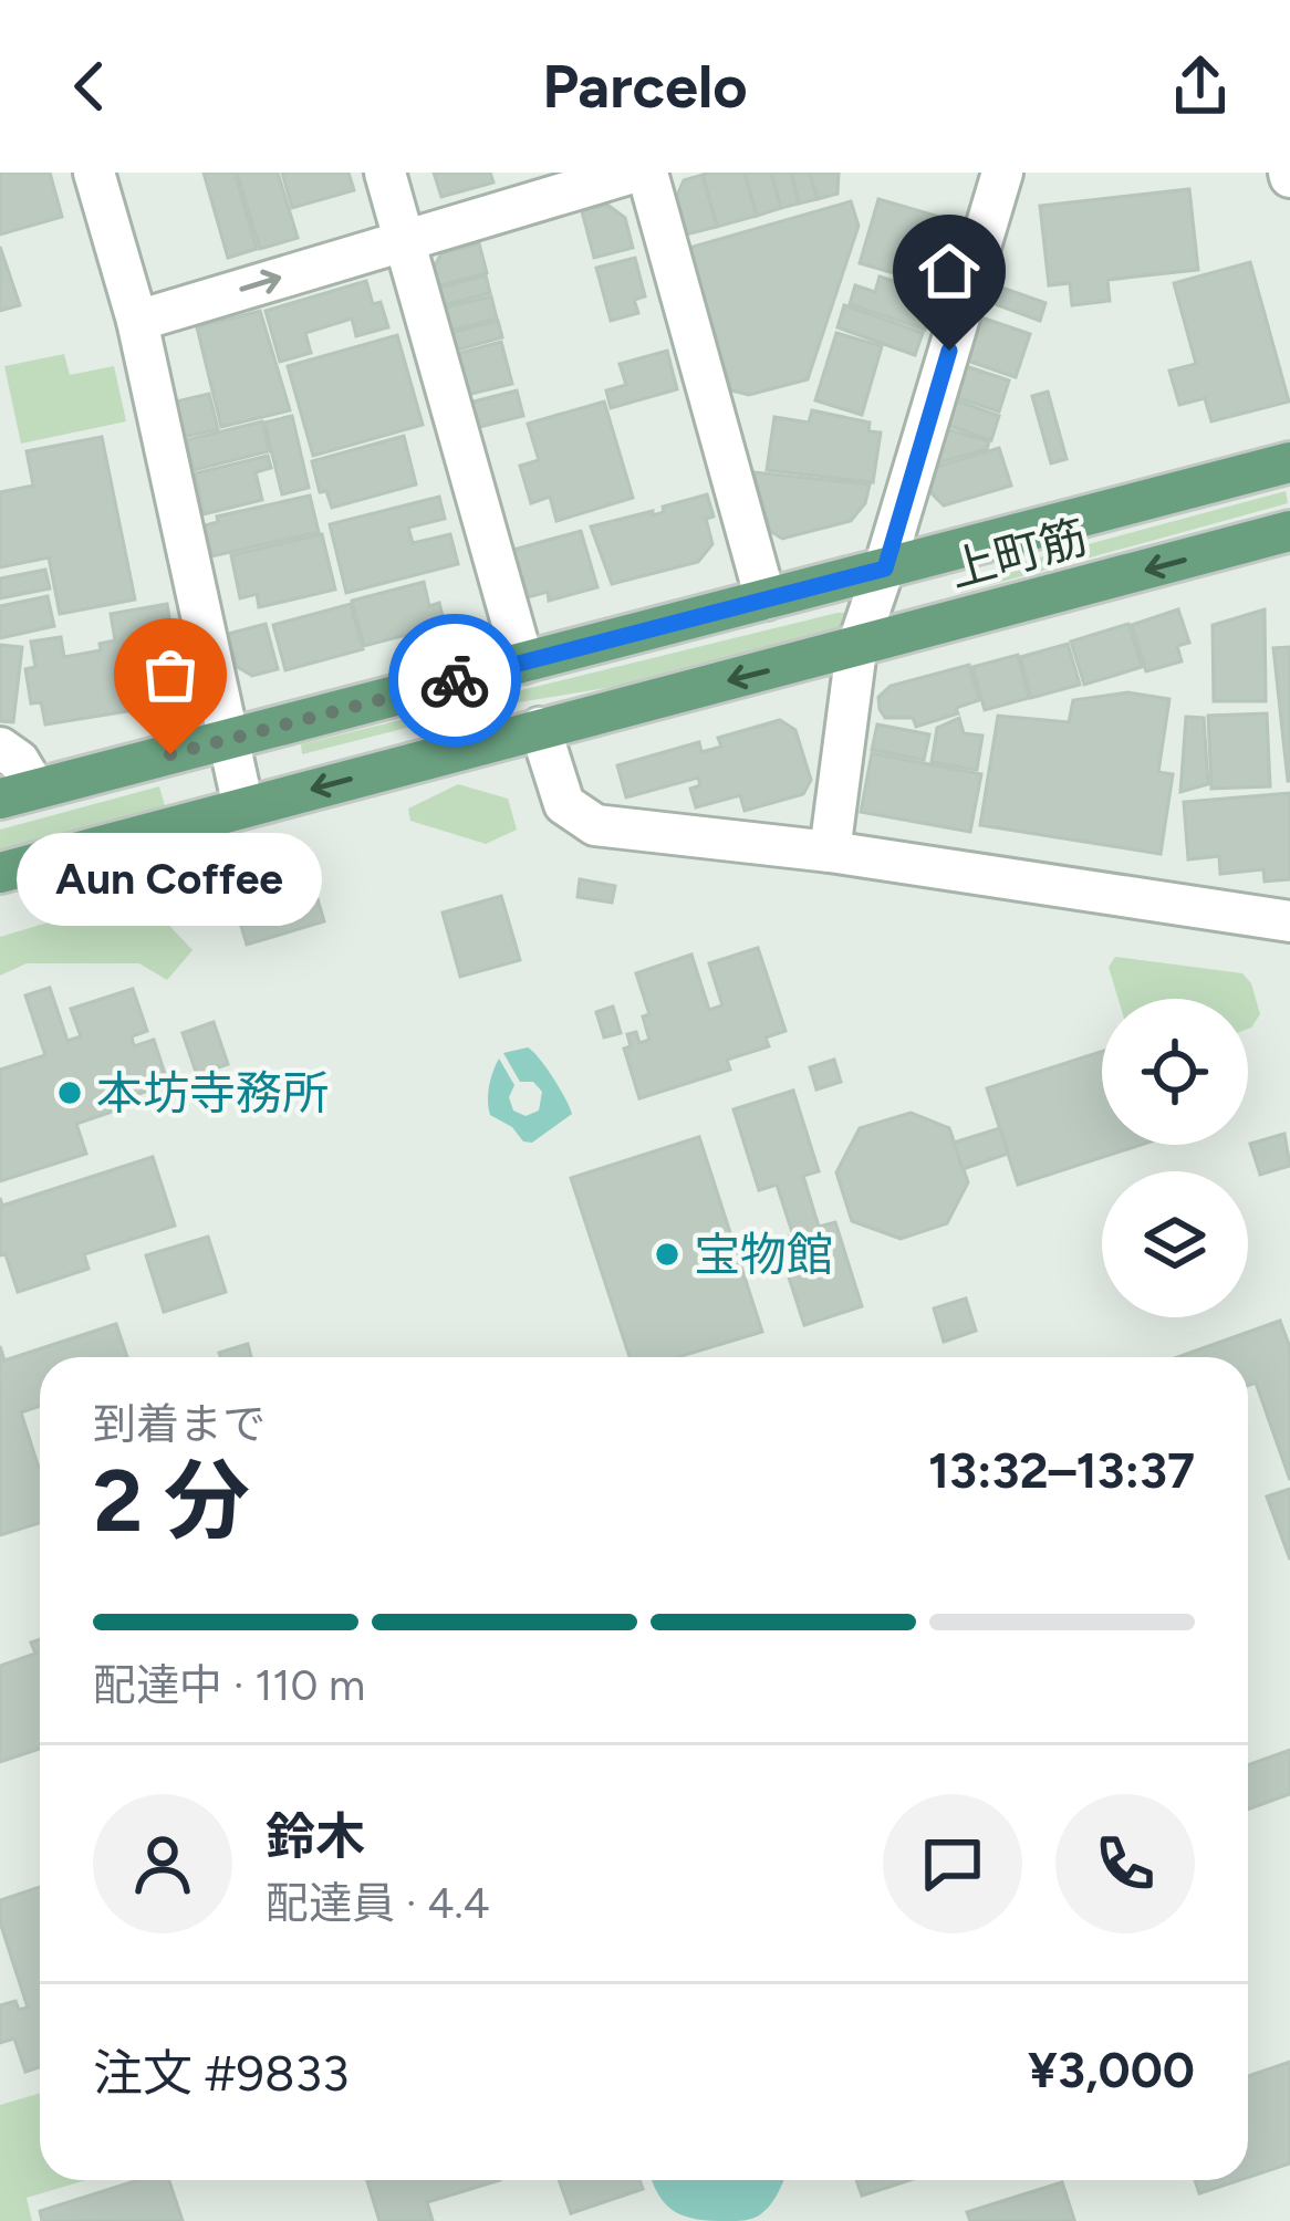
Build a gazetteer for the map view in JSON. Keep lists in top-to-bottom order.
{
  "streets": {
    "main road": ["上町筋"]
  },
  "places": ["Aun Coffee", "本坊寺務所", "宝物館"],
  "page": {
    "header": "Parcelo",
    "bubble": "Aun Coffee",
    "heading": ["2 分", "到着まで", "13:32–13:37"],
    "panel": [
      "鈴木",
      "配達員 · 4.4",
      "注文 #9833",
      "¥3,000"
    ],
    "bar": "配達中 · 110 m"
  }
}
